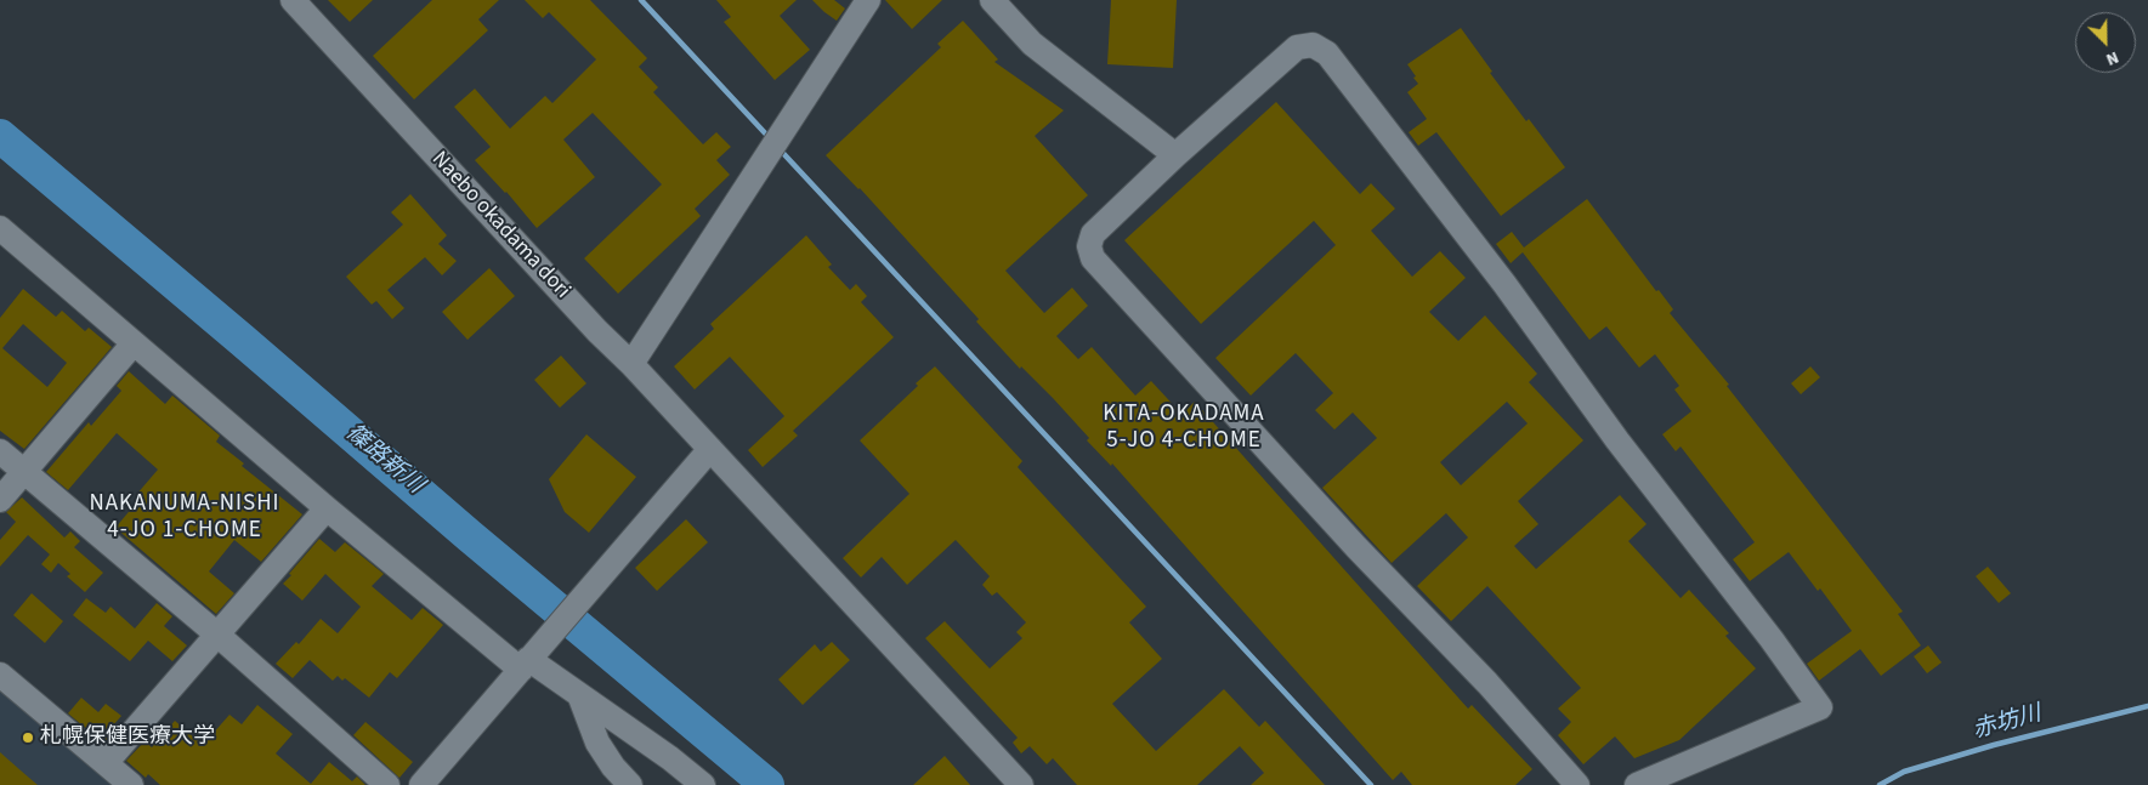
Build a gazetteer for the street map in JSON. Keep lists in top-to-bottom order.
{
  "streets": {
    "street": ["Naebo okadama dori"]
  },
  "districts": ["KITA-OKADAMA 5-JO 4-CHOME", "NAKANUMA-NISHI 4-JO 1-CHOME"],
  "water": ["篠路新川", "赤坊川"],
  "places": ["札幌保健医療大学"],
  "north": "bottom right"
}
